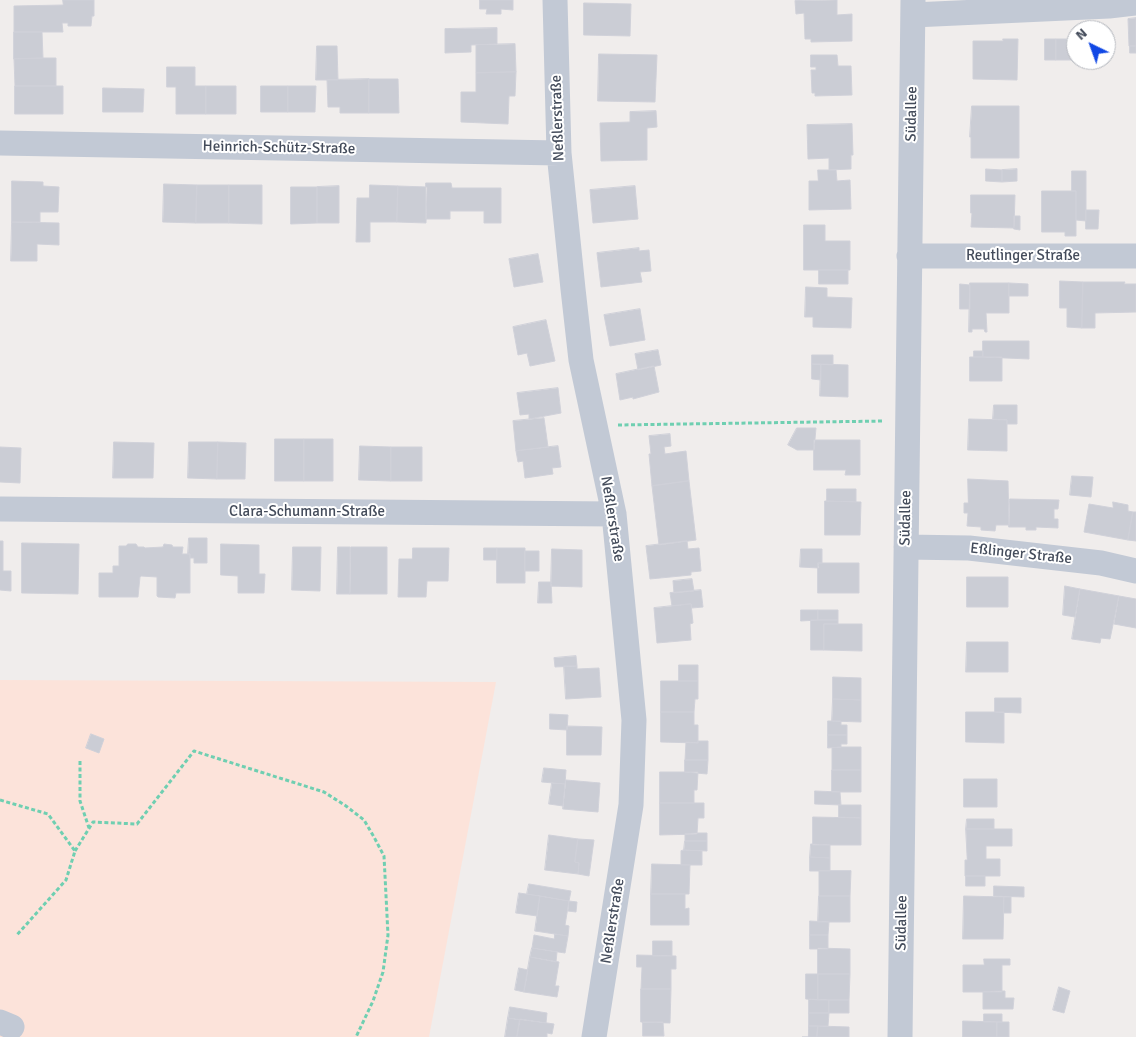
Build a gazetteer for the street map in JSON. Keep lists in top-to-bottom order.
{
  "streets": {
    "street": [
      "Südallee",
      "Neßlerstraße",
      "Heinrich-Schütz-Straße",
      "Reutlinger Straße",
      "Clara-Schumann-Straße",
      "Eßlinger Straße"
    ]
  },
  "crossings": [
    ["Südallee", "Reutlinger Straße"],
    ["Südallee", "Eßlinger Straße"],
    ["Neßlerstraße", "Heinrich-Schütz-Straße"],
    ["Neßlerstraße", "Clara-Schumann-Straße"]
  ],
  "north": "top left"
}
